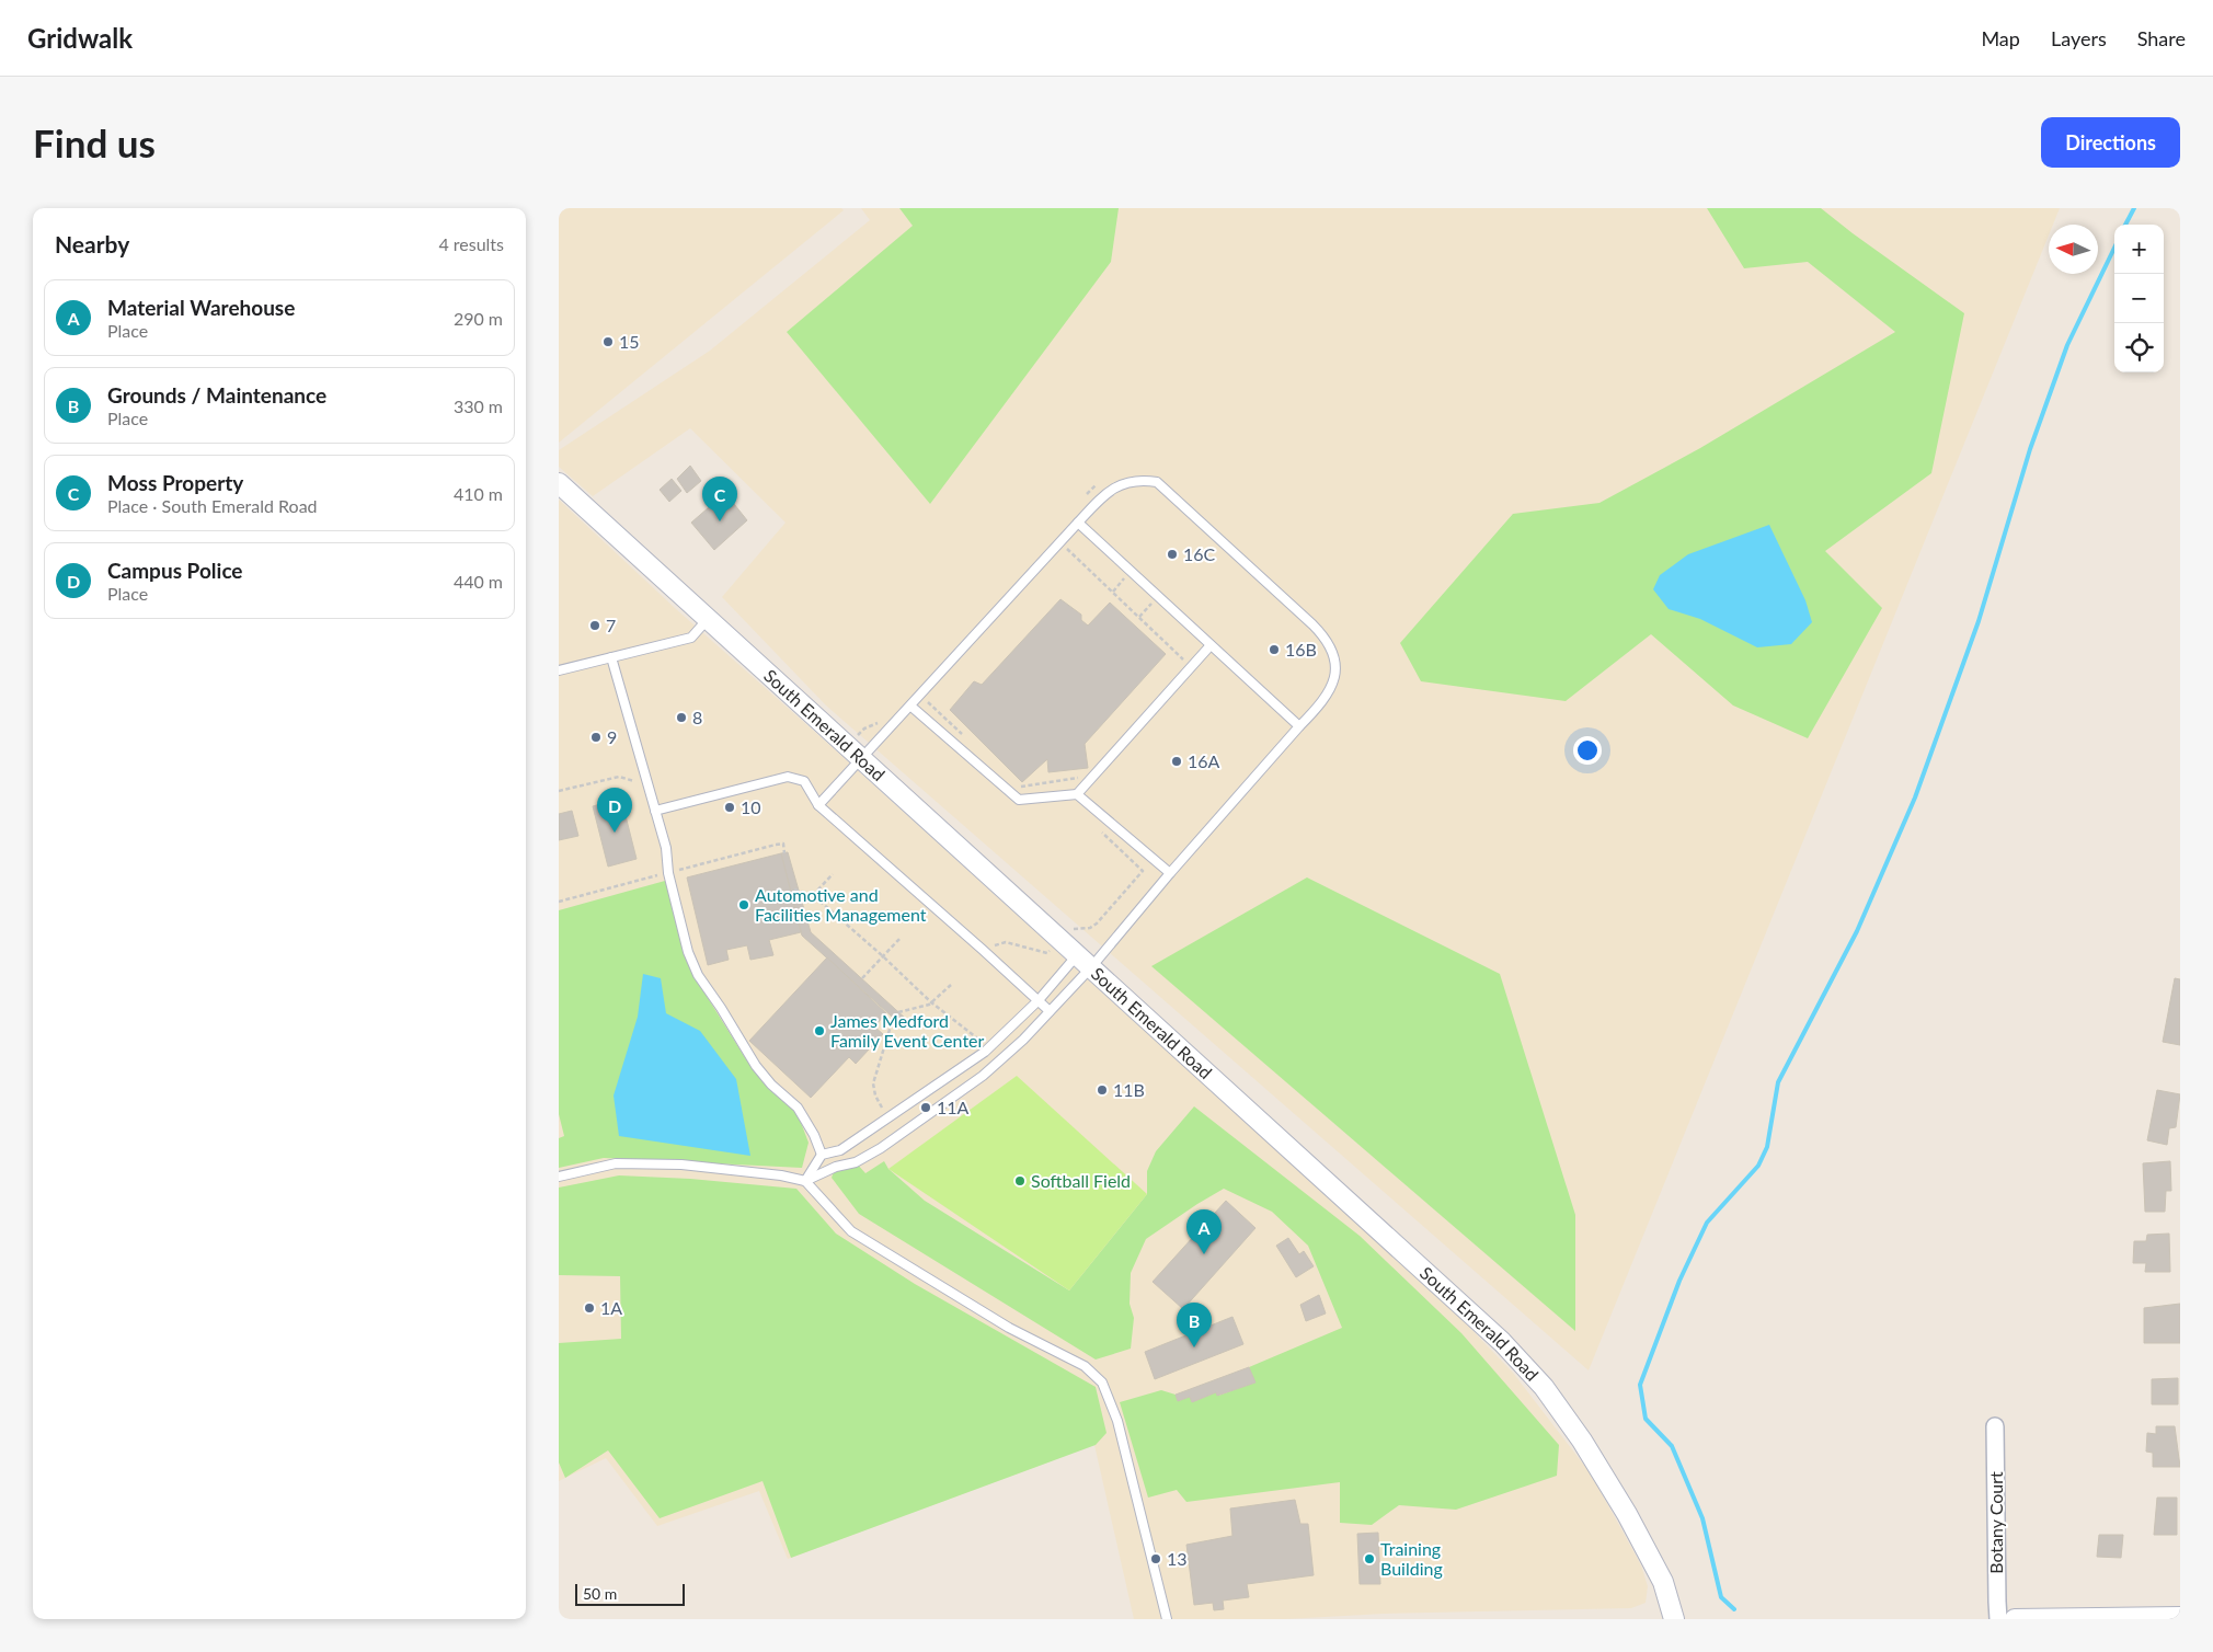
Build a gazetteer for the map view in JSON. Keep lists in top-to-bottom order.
{
  "streets": {
    "street": ["South Emerald Road", "Botany Court"]
  },
  "places": [
    "15",
    "16C",
    "7",
    "16B",
    "8",
    "9",
    "16A",
    "10",
    "Automotive and Facilities Management",
    "James Medford Family Event Center",
    "11B",
    "11A",
    "Softball Field",
    "1A",
    "13",
    "Training Building"
  ],
  "scale_bar": "50 m",
  "north": "left",
  "page": {
    "header": "Gridwalk",
    "nav": ["Map", "Layers", "Share"],
    "buttons": "Directions",
    "title": "Find us",
    "heading": ["Nearby", "4 results"],
    "map_buttons": ["+", "−"],
    "list": [
      {
        "mark": "A",
        "name": "Material Warehouse",
        "note": "Place",
        "value": "290 m"
      },
      {
        "mark": "B",
        "name": "Grounds / Maintenance",
        "note": "Place",
        "value": "330 m"
      },
      {
        "mark": "C",
        "name": "Moss Property",
        "note": "Place · South Emerald Road",
        "value": "410 m"
      },
      {
        "mark": "D",
        "name": "Campus Police",
        "note": "Place",
        "value": "440 m"
      }
    ],
    "pins": [
      "C",
      "D",
      "A",
      "B"
    ],
    "scale": "50 m"
  }
}
